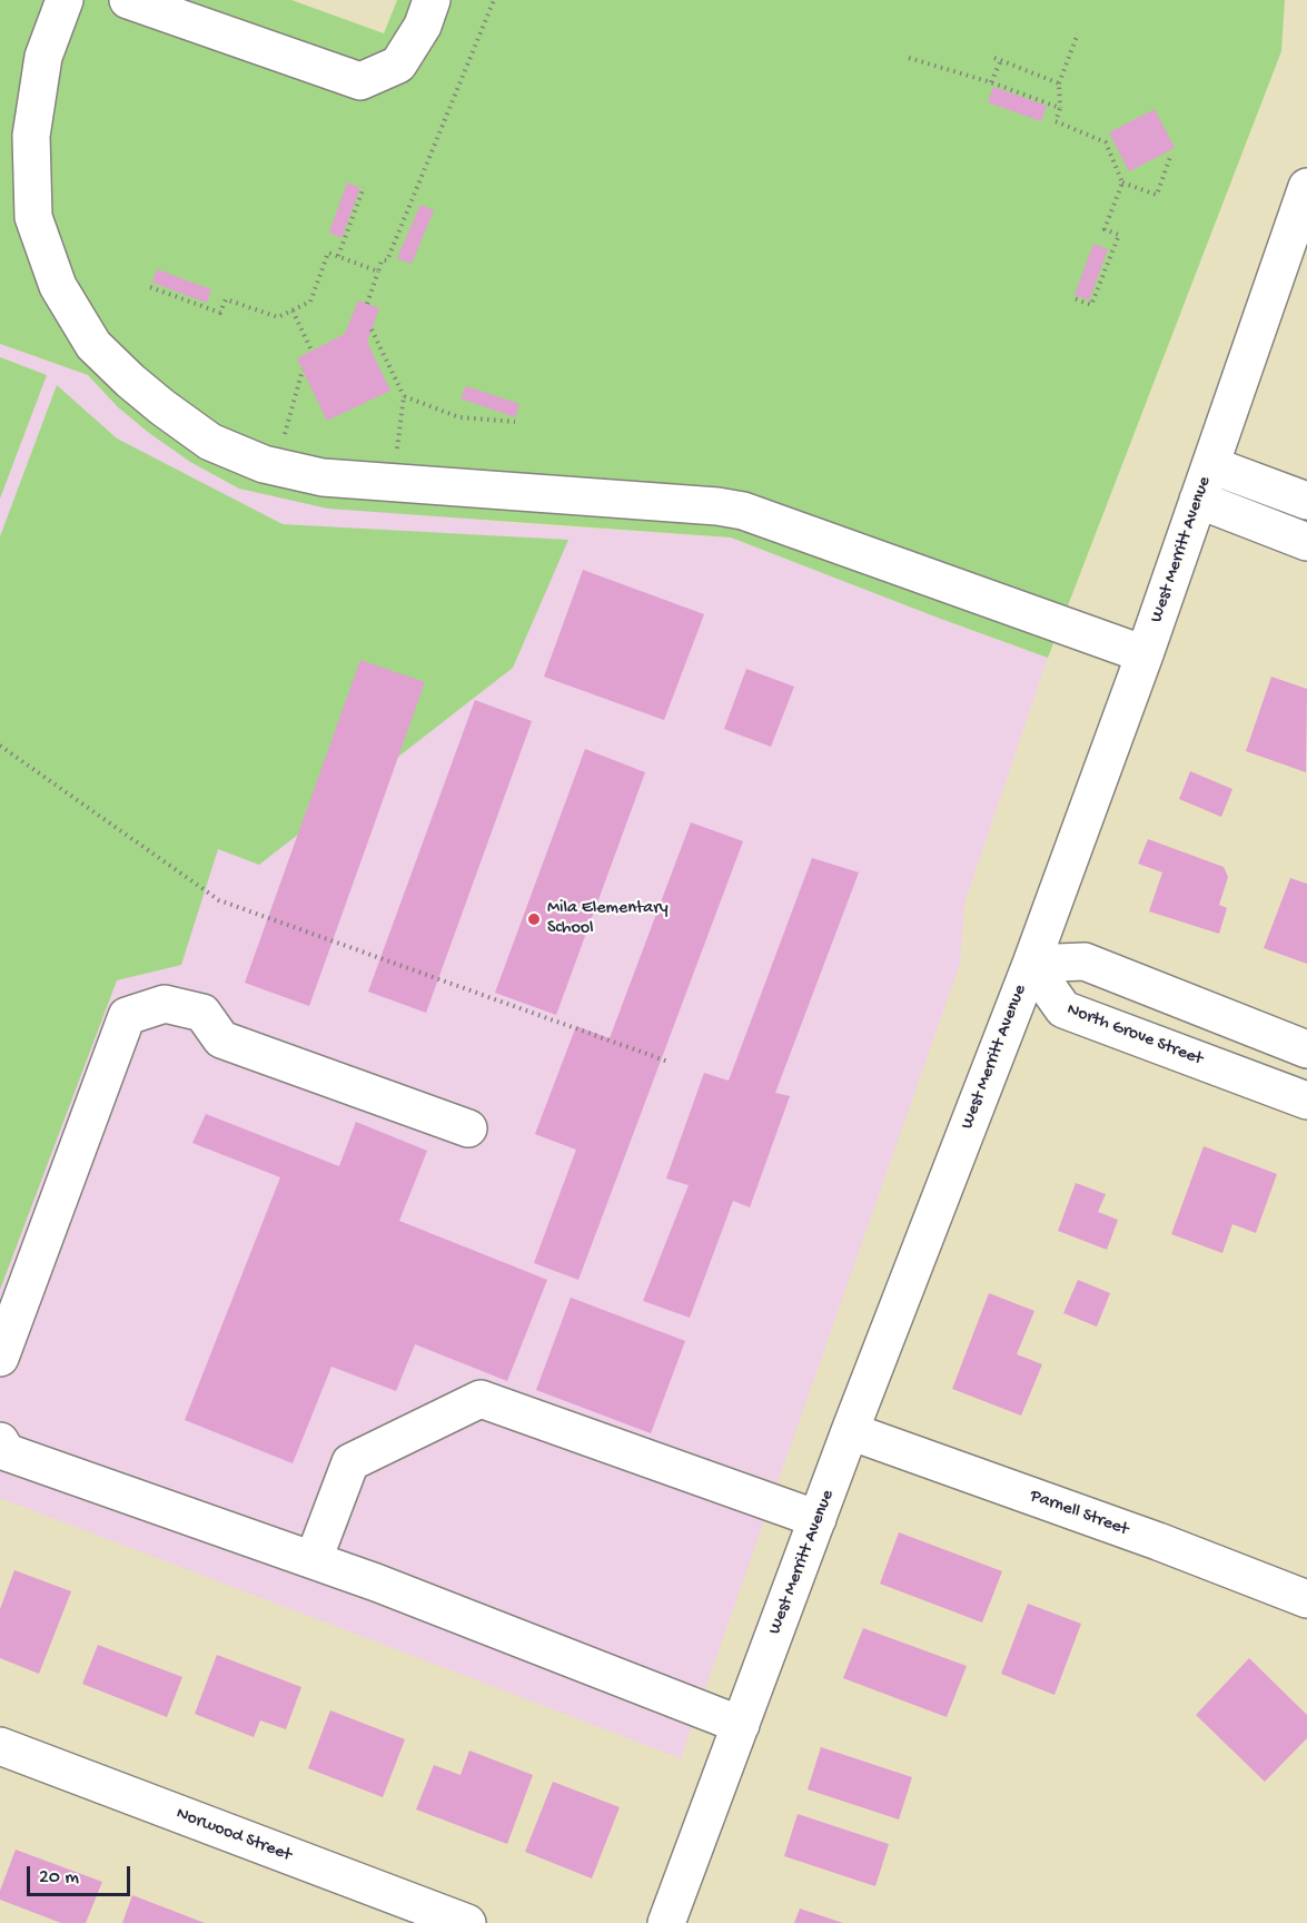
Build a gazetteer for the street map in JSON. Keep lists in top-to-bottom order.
{
  "streets": {
    "street": [
      "West Merritt Avenue",
      "North Grove Street",
      "Parnell Street",
      "Norwood Street"
    ]
  },
  "crossings": [
    ["West Merritt Avenue", "North Grove Street"],
    ["West Merritt Avenue", "Parnell Street"]
  ],
  "places": ["Mila Elementary School"],
  "scale_bar": "20 m"
}
